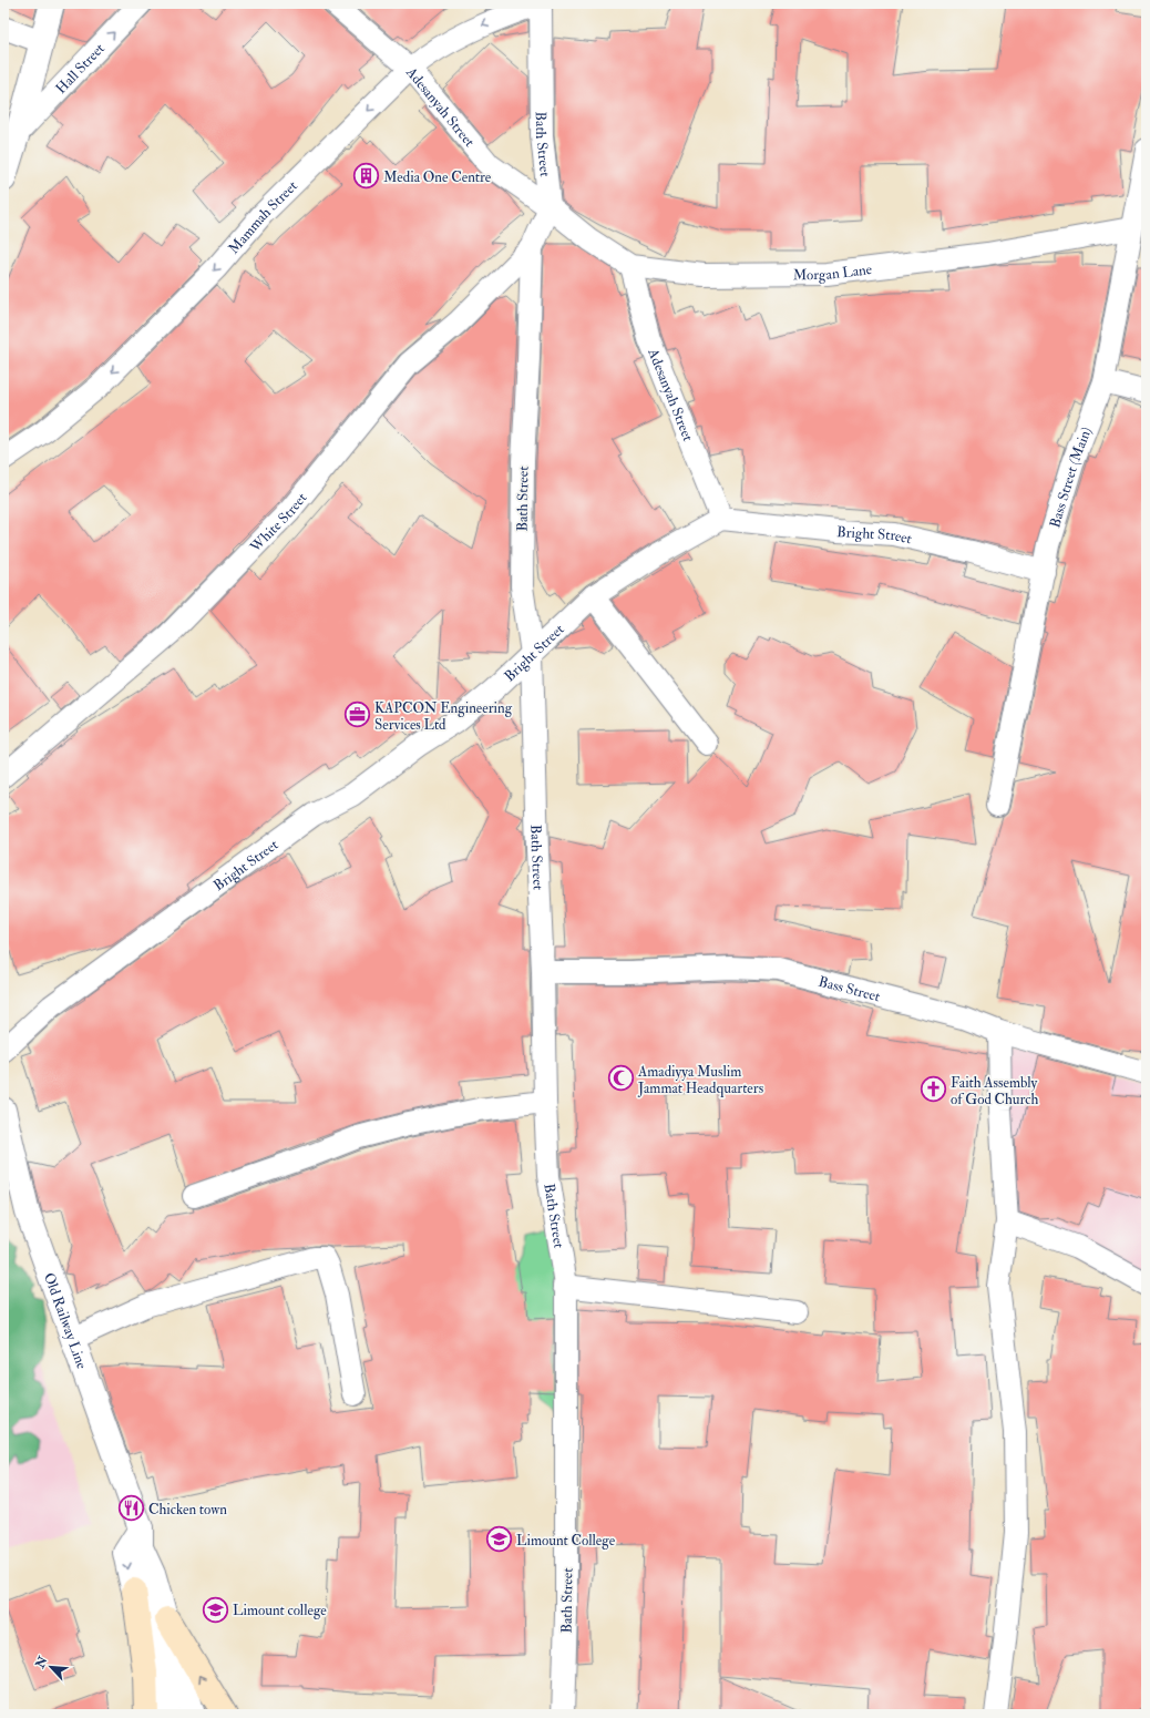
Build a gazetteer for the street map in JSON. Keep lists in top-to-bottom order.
{
  "streets": {
    "street": [
      "Hall Street",
      "Adesanyah Street",
      "Bath Street",
      "Mammah Street",
      "Morgan Lane",
      "Bass Street (Main)",
      "White Street",
      "Bright Street",
      "Bass Street",
      "Old Railway Line"
    ]
  },
  "crossings": [
    ["Adesanyah Street", "Bath Street"],
    ["Adesanyah Street", "Mammah Street"],
    ["Adesanyah Street", "Morgan Lane"],
    ["Adesanyah Street", "Bright Street"],
    ["Bath Street", "Mammah Street"],
    ["Bath Street", "Morgan Lane"],
    ["Bath Street", "White Street"],
    ["Bath Street", "Bright Street"],
    ["Bath Street", "Bass Street"],
    ["Morgan Lane", "Bass Street (Main)"],
    ["Bass Street (Main)", "Bright Street"]
  ],
  "one_way": ["Hall Street", "Mammah Street"],
  "places": {
    "building": ["Media One Centre"],
    "office": ["KAPCON Engineering Services Ltd"],
    "mosque": ["Amadiyya Muslim Jammat Headquarters"],
    "church": ["Faith Assembly of God Church"],
    "restaurant": ["Chicken town"],
    "school or university": ["Limount College", "Limount college"]
  },
  "north": "top left"
}
